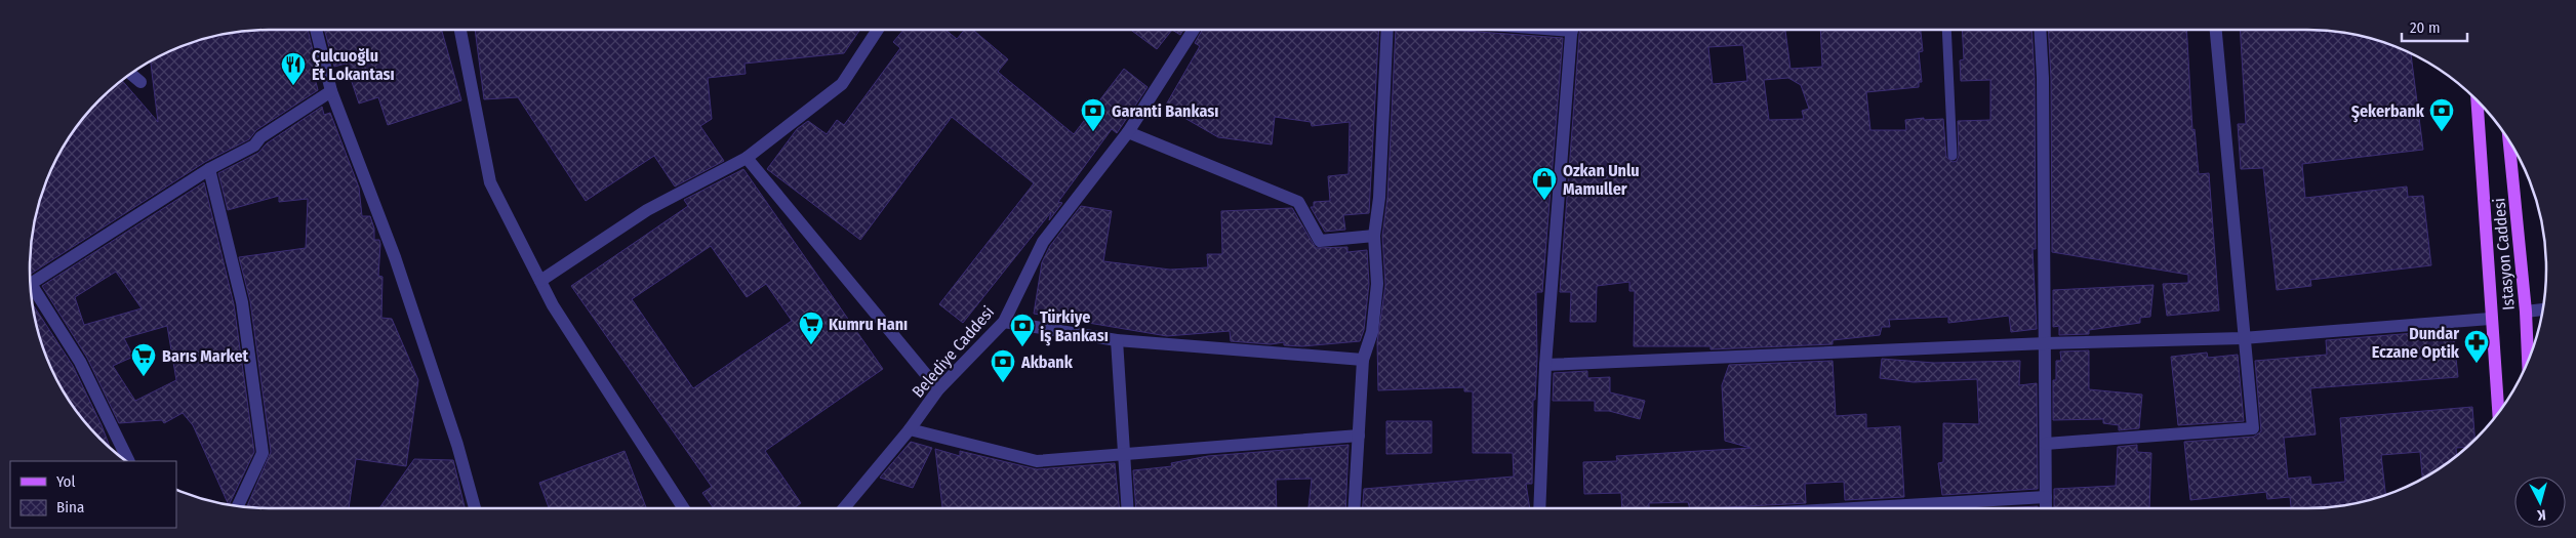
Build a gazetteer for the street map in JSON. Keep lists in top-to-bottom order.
{
  "streets": {
    "main road": ["Istasyon Caddesi"],
    "street": ["Belediye Caddesi"]
  },
  "places": {
    "restaurant": ["Çulcuoğlu Et Lokantası"],
    "bank": [
      "Garanti Bankası",
      "Şekerbank",
      "Türkiye İş Bankası",
      "Akbank"
    ],
    "shop": ["Ozkan Unlu Mamuller"],
    "supermarket": ["Kumru Hanı", "Barıs Market"],
    "pharmacy": ["Dundar Eczane Optik"]
  },
  "legend": ["Yol", "Bina"],
  "scale_bar": "20 m",
  "north": "bottom"
}
